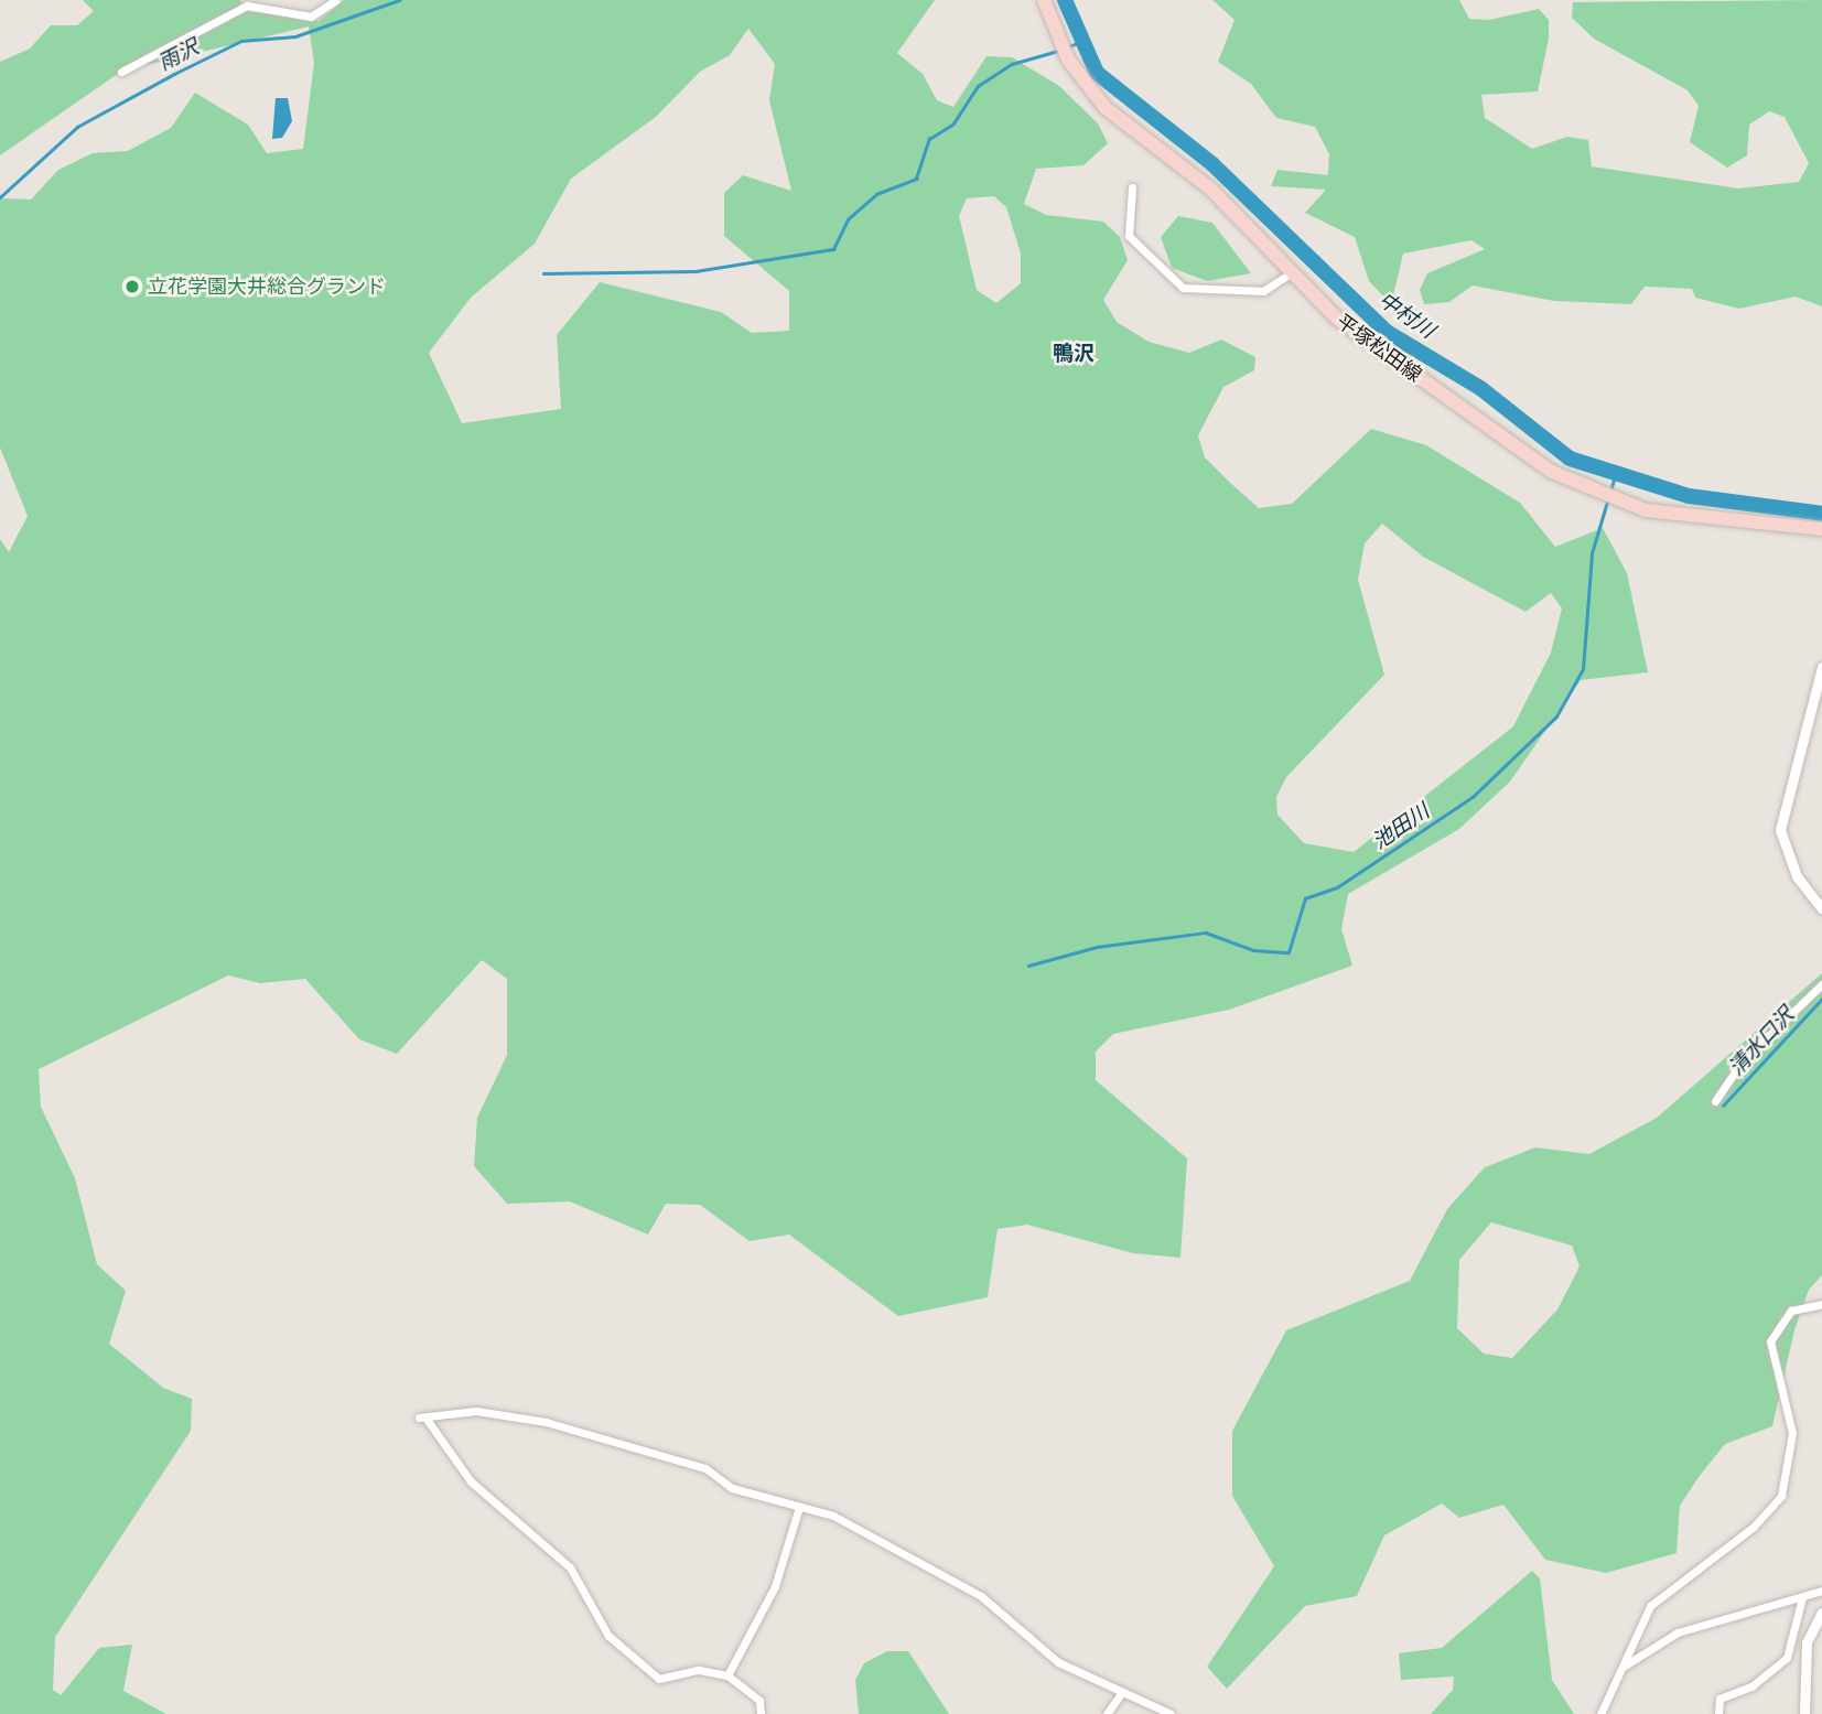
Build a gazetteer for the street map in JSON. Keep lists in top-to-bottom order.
{
  "streets": {
    "main road": ["平塚松田線"]
  },
  "districts": ["鴨沢"],
  "water": [
    "雨沢",
    "中村川",
    "池田川",
    "清水口沢"
  ],
  "places": ["立花学園大井総合グランド"]
}
